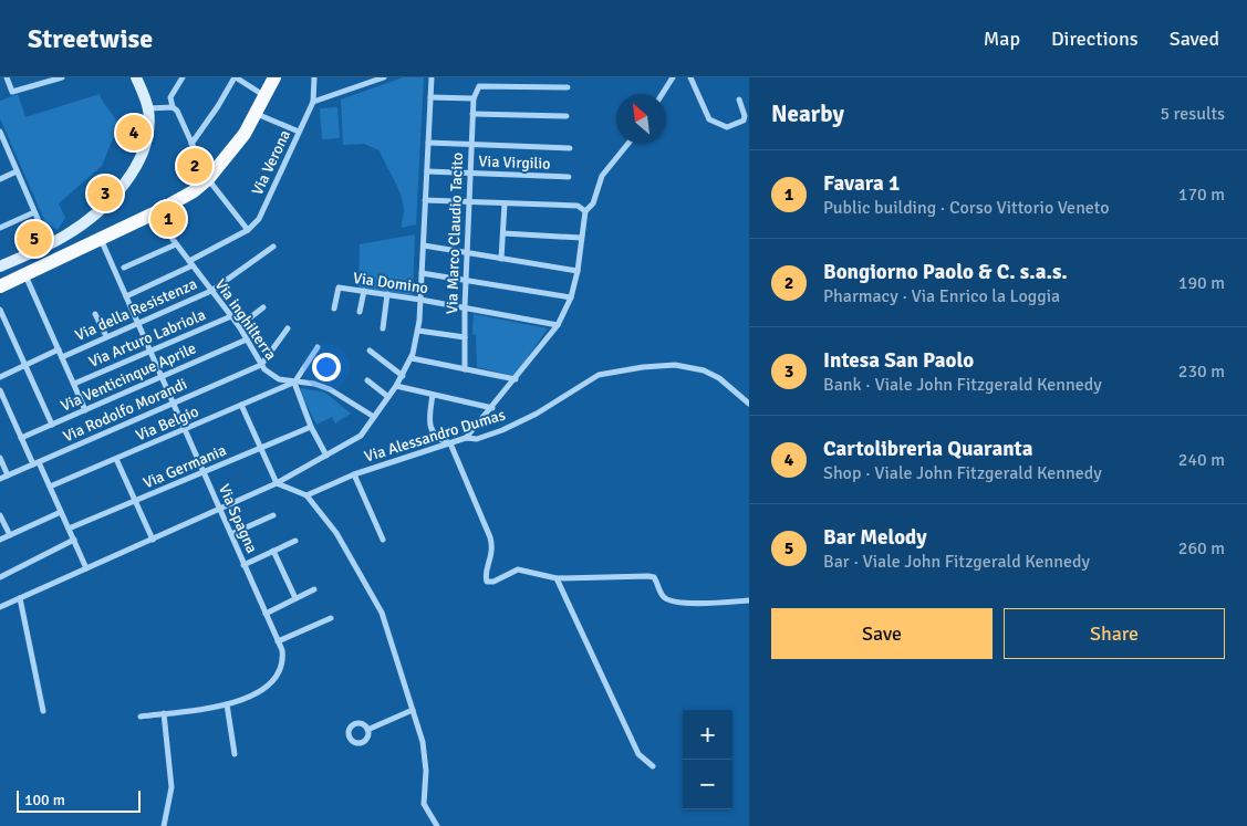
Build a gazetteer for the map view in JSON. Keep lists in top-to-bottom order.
{
  "streets": {
    "street": [
      "Via Verona",
      "Via Virgilio",
      "Via Marco Claudio Tacito",
      "Via Domino",
      "Via della Resistenza",
      "Via inghilterra",
      "Via Arturo Labriola",
      "Via Venticinque Aprile",
      "Via Rodolfo Morandi",
      "Via Belgio",
      "Via Alessandro Dumas",
      "Via Germania",
      "Via Spagna"
    ]
  },
  "crossings": [
    ["Via Verona", "Via inghilterra"],
    ["Via Verona", "Via Spagna"],
    ["Via Virgilio", "Via Marco Claudio Tacito"],
    ["Via Marco Claudio Tacito", "Via Domino"],
    ["Via della Resistenza", "Via inghilterra"],
    ["Via della Resistenza", "Via Spagna"],
    ["Via inghilterra", "Via Arturo Labriola"],
    ["Via inghilterra", "Via Venticinque Aprile"],
    ["Via inghilterra", "Via Rodolfo Morandi"],
    ["Via inghilterra", "Via Belgio"],
    ["Via Arturo Labriola", "Via Spagna"],
    ["Via Venticinque Aprile", "Via Spagna"],
    ["Via Rodolfo Morandi", "Via Spagna"],
    ["Via Belgio", "Via Spagna"],
    ["Via Germania", "Via Spagna"]
  ],
  "scale_bar": "100 m",
  "north": "top left",
  "page": {
    "header": "Streetwise",
    "nav": ["Map", "Directions", "Saved"],
    "heading": ["Nearby", "5 results"],
    "pins": [
      "4",
      "2",
      "3",
      "1",
      "5"
    ],
    "list": [
      {
        "mark": "1",
        "name": "Favara 1",
        "note": "Public building · Corso Vittorio Veneto",
        "value": "170 m"
      },
      {
        "mark": "2",
        "name": "Bongiorno Paolo & C. s.a.s.",
        "note": "Pharmacy · Via Enrico la Loggia",
        "value": "190 m"
      },
      {
        "mark": "3",
        "name": "Intesa San Paolo",
        "note": "Bank · Viale John Fitzgerald Kennedy",
        "value": "230 m"
      },
      {
        "mark": "4",
        "name": "Cartolibreria Quaranta",
        "note": "Shop · Viale John Fitzgerald Kennedy",
        "value": "240 m"
      },
      {
        "mark": "5",
        "name": "Bar Melody",
        "note": "Bar · Viale John Fitzgerald Kennedy",
        "value": "260 m"
      }
    ],
    "buttons": ["Save", "Share"],
    "map_buttons": ["+", "−"],
    "scale": "100 m"
  }
}
